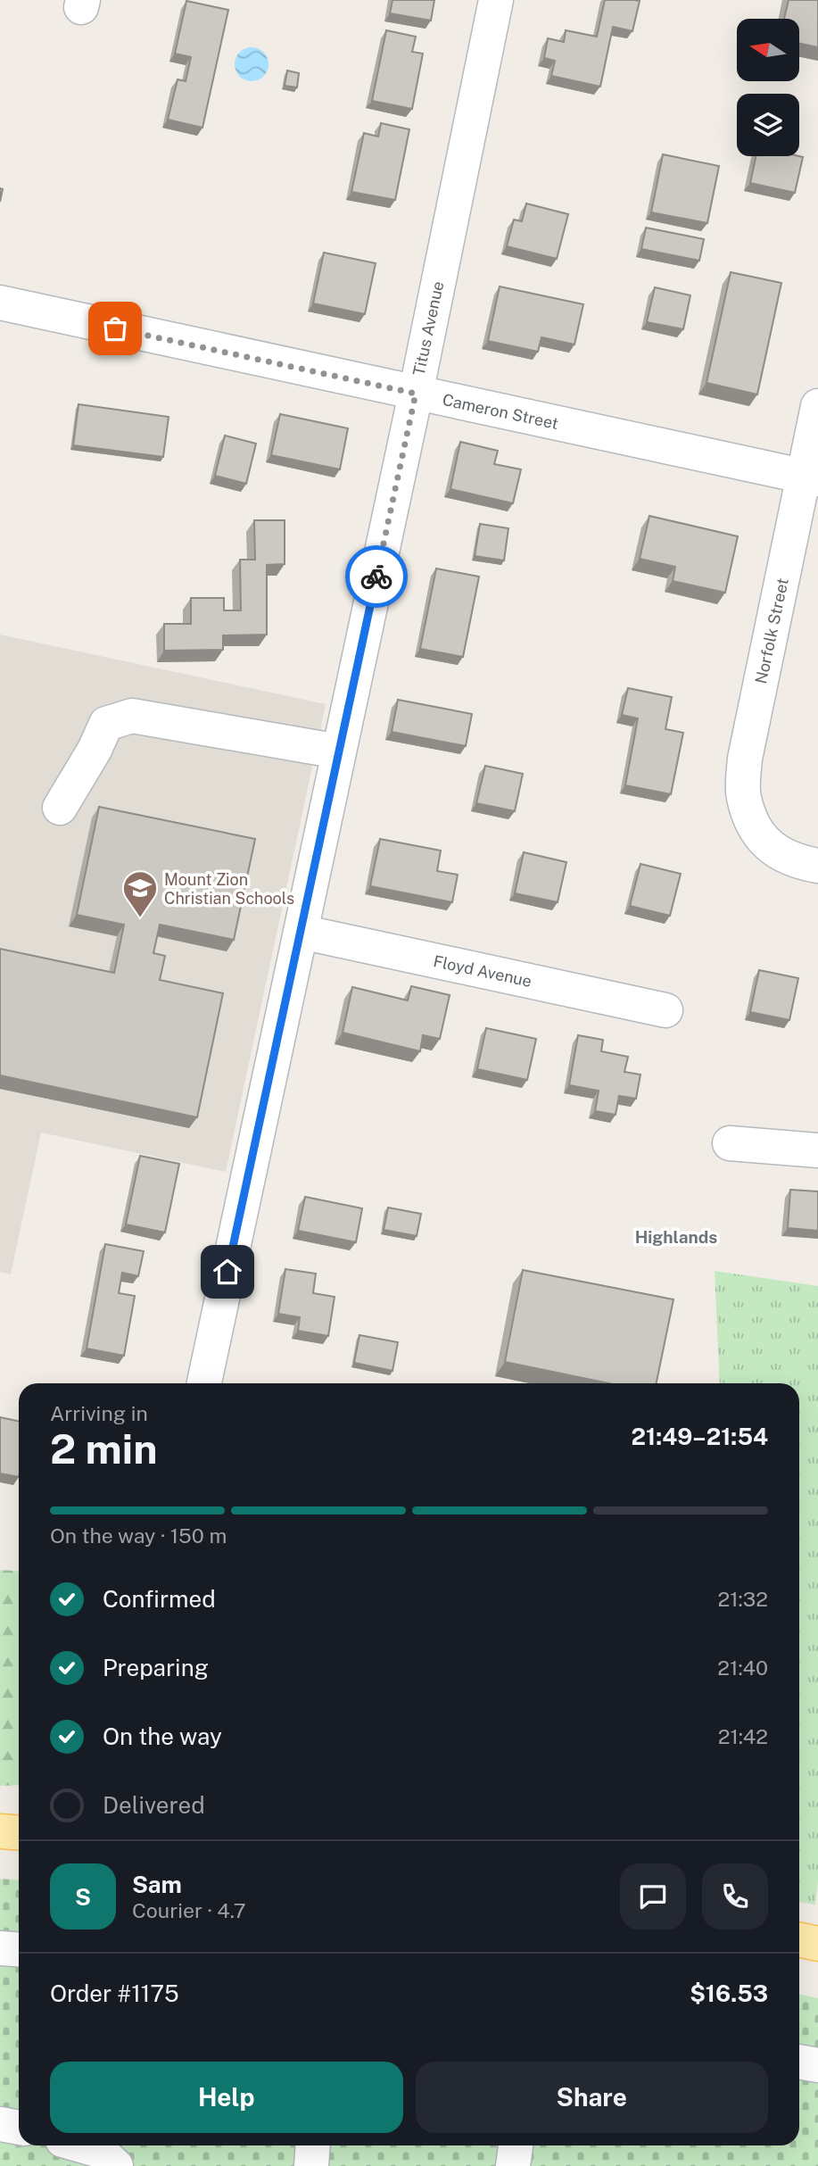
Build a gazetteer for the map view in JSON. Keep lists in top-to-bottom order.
{
  "streets": {
    "street": [
      "Titus Avenue",
      "Cameron Street",
      "Norfolk Street",
      "Floyd Avenue"
    ]
  },
  "crossings": [
    ["Titus Avenue", "Cameron Street"],
    ["Titus Avenue", "Floyd Avenue"],
    ["Cameron Street", "Norfolk Street"]
  ],
  "districts": ["Highlands"],
  "places": {
    "school or university": ["Mount Zion Christian Schools"]
  },
  "north": "left",
  "page": {
    "heading": ["2 min", "Arriving in", "21:49–21:54"],
    "panel": [
      "Sam",
      "Courier · 4.7",
      "Order #1175",
      "$16.53"
    ],
    "bar": "On the way · 150 m",
    "list": [
      ["Confirmed", "21:32"],
      ["Preparing", "21:40"],
      ["On the way", "21:42"],
      "Delivered"
    ],
    "round": "S",
    "buttons": ["Help", "Share"]
  }
}
